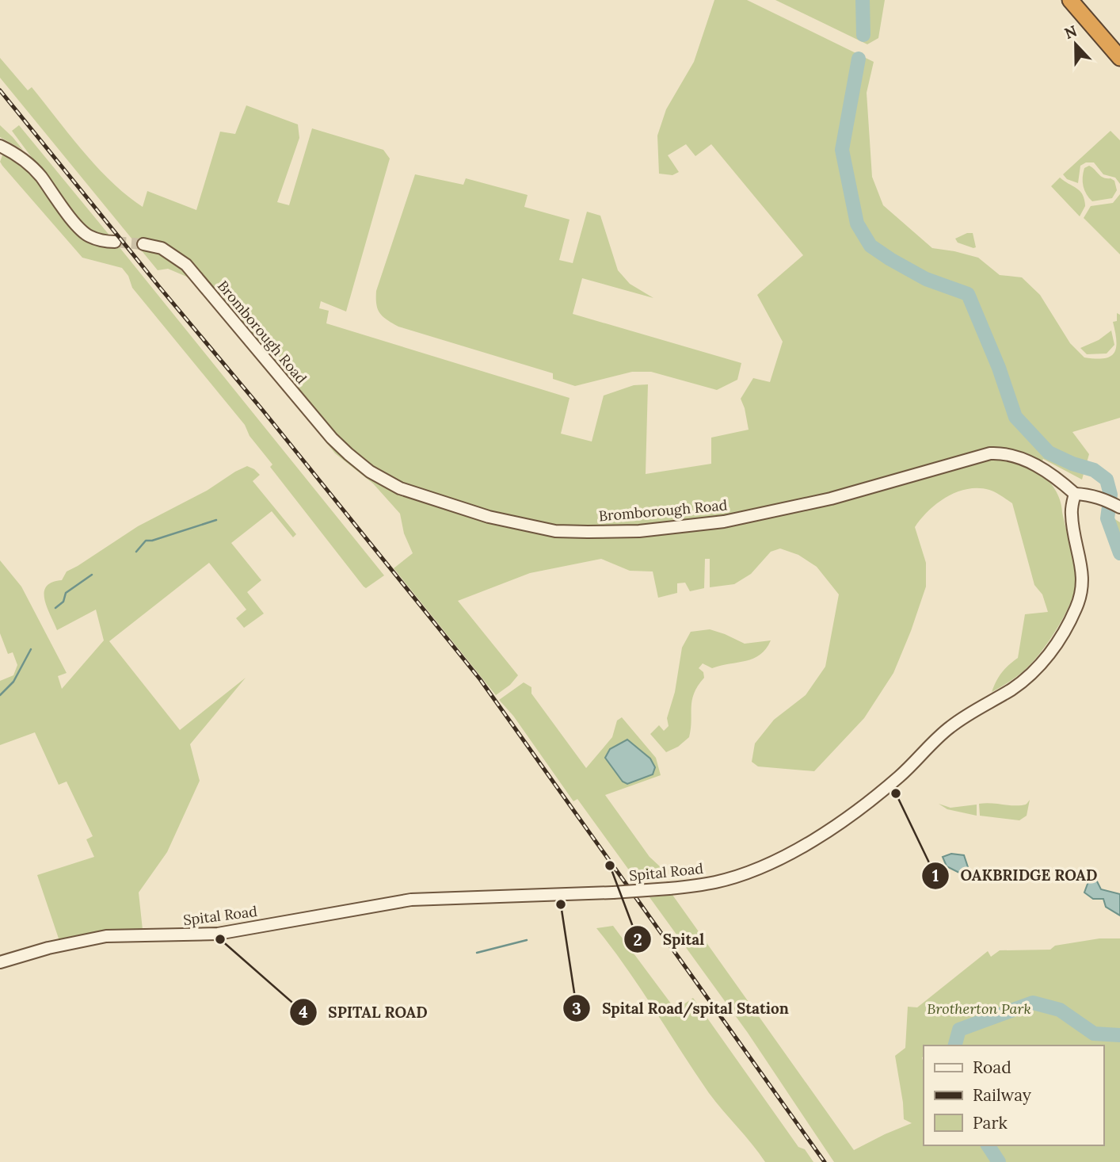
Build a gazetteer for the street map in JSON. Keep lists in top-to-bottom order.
{
  "streets": {
    "main road": ["Bromborough Road", "Spital Road"]
  },
  "crossings": [
    ["Bromborough Road", "Spital Road"]
  ],
  "parks": ["Brotherton Park"],
  "places": [
    "OAKBRIDGE ROAD",
    "Spital",
    "Spital Road/spital Station",
    "SPITAL ROAD"
  ],
  "legend": ["Road", "Railway", "Park"],
  "north": "top"
}
